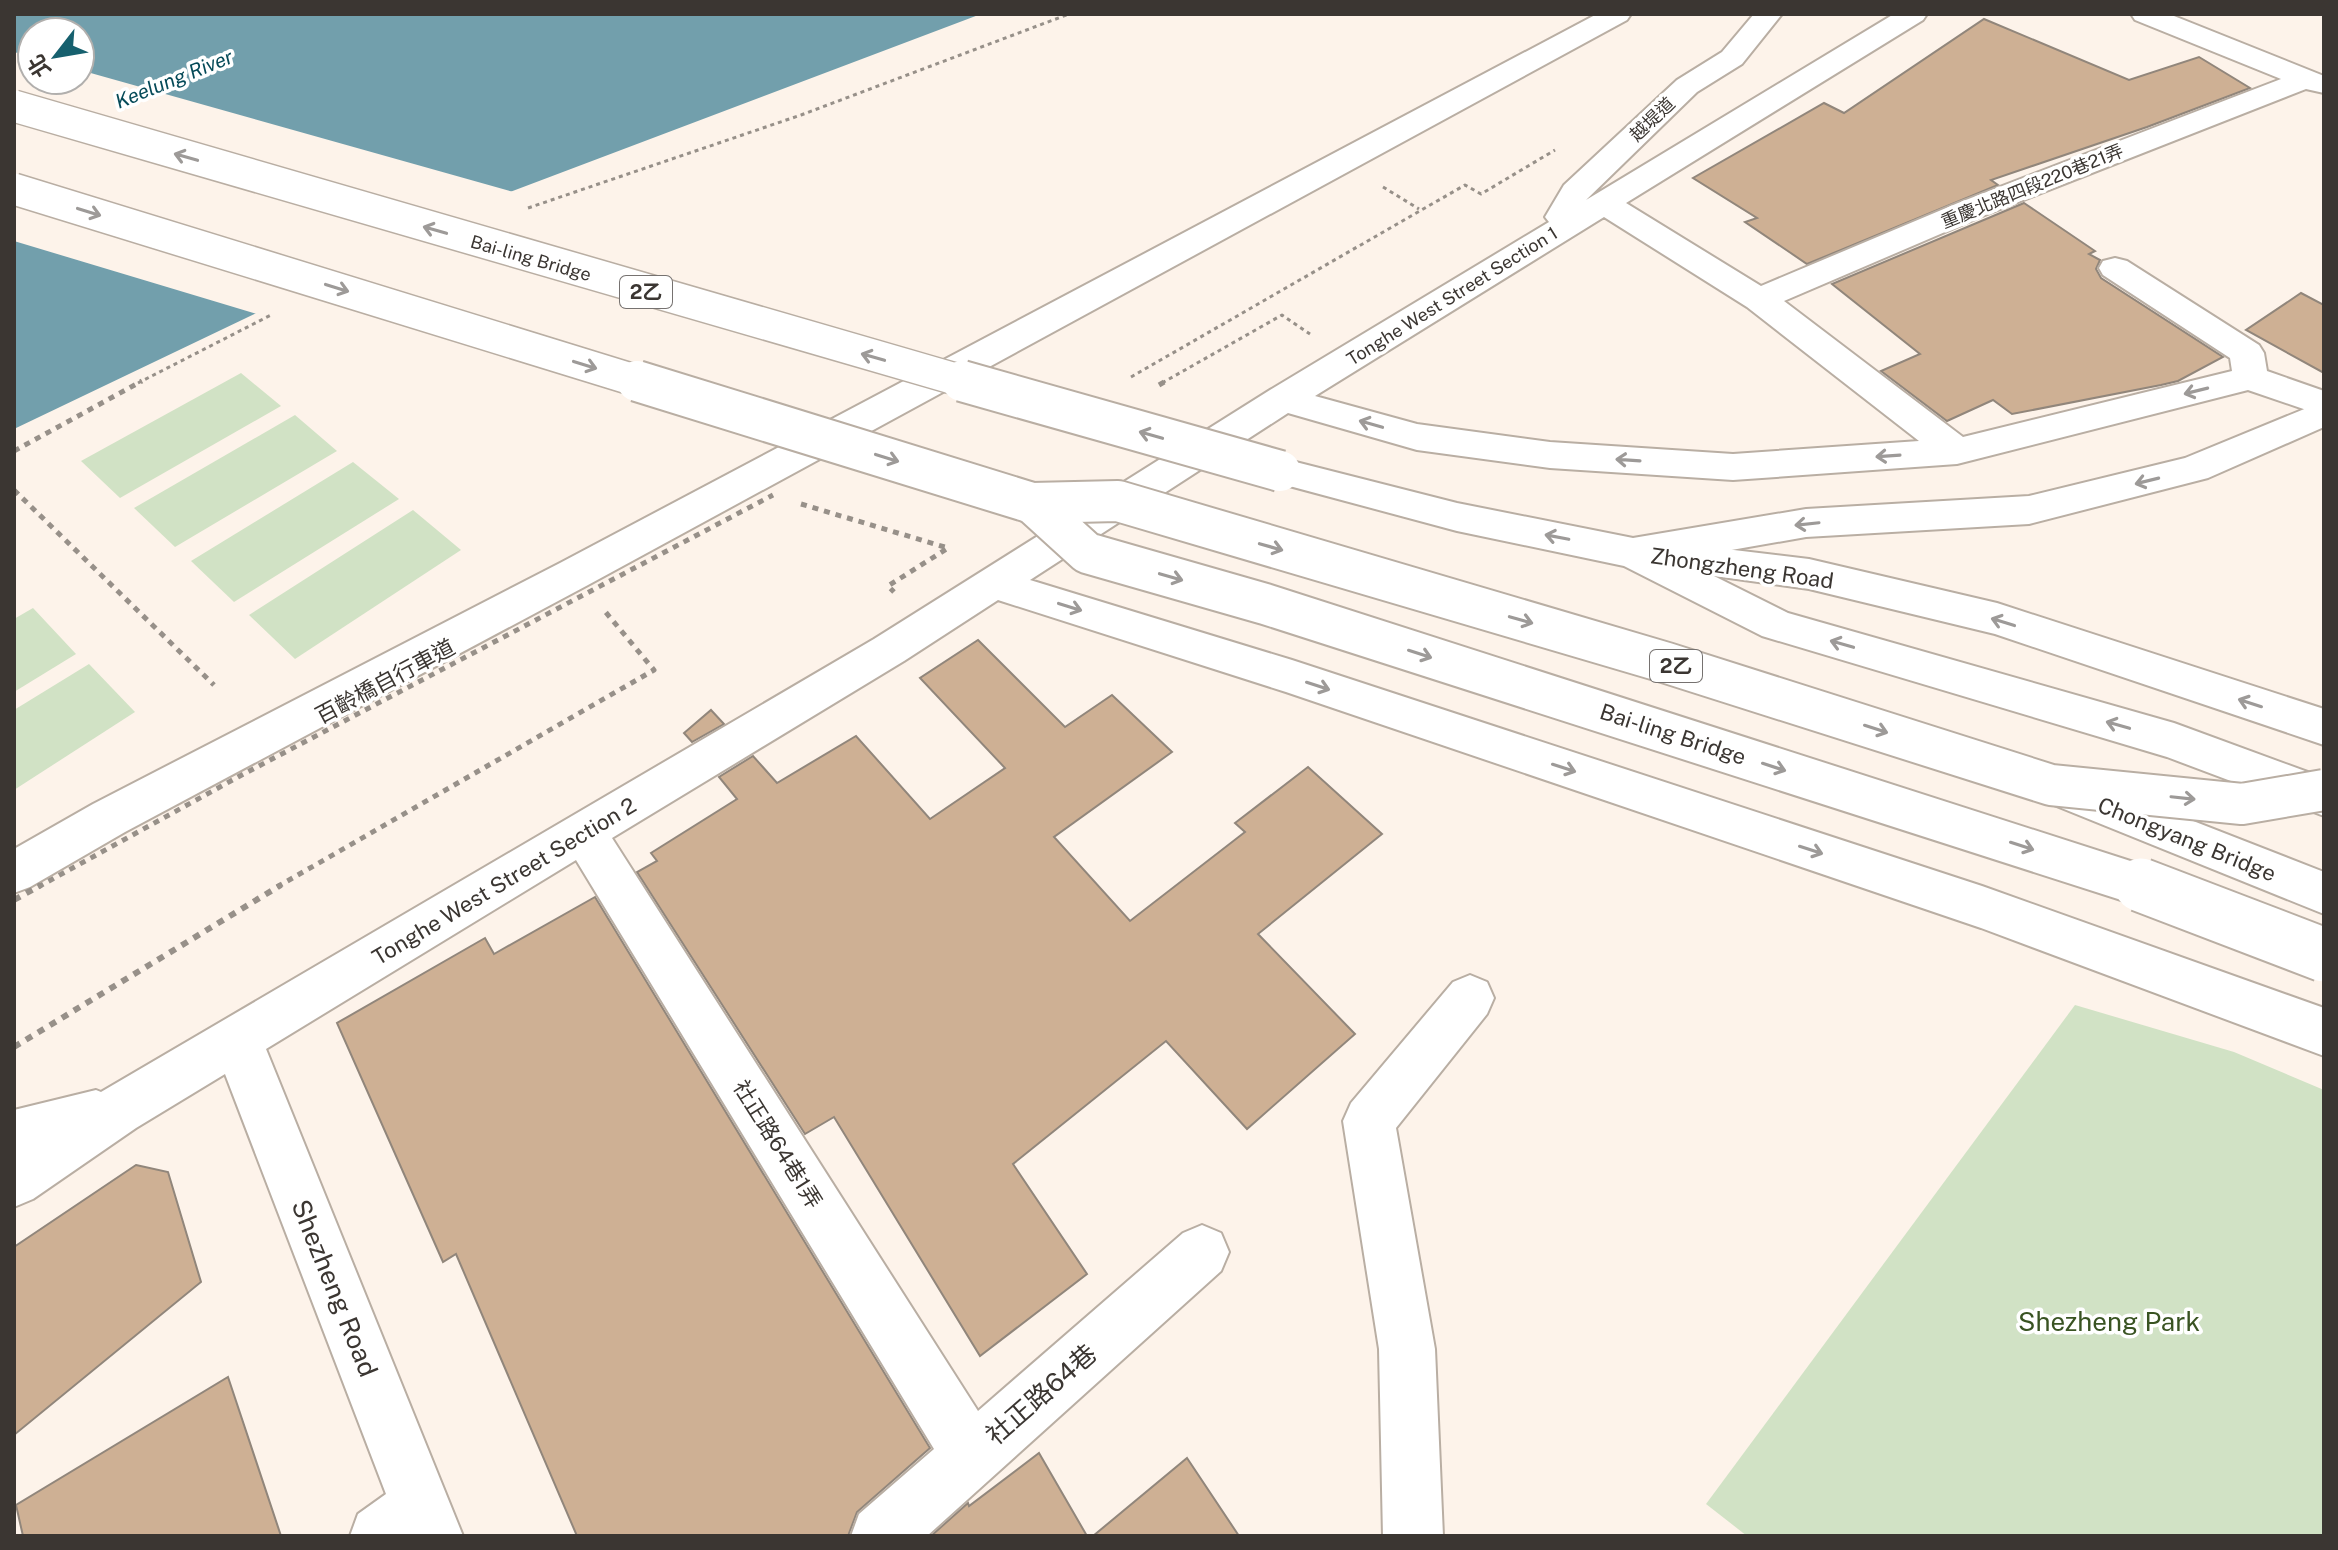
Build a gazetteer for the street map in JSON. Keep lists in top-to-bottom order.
{
  "streets": {
    "main road": [
      "越堤道",
      "重慶北路四段220巷21弄",
      "Bai-ling Bridge",
      "2乙",
      "Tonghe West Street Section 1",
      "Zhongzheng Road",
      "Chongyang Bridge",
      "Tonghe West Street Section 2",
      "社正路64巷1弄",
      "Shezheng Road",
      "社正路64巷"
    ],
    "path": ["百齡橋自行車道"]
  },
  "crossings": [
    ["越堤道", "Tonghe West Street Section 1"],
    ["Bai-ling Bridge", "2乙"],
    ["Bai-ling Bridge", "Tonghe West Street Section 1"],
    ["Bai-ling Bridge", "Zhongzheng Road"],
    ["Bai-ling Bridge", "Chongyang Bridge"],
    ["2乙", "Zhongzheng Road"],
    ["Tonghe West Street Section 1", "Tonghe West Street Section 2"],
    ["Tonghe West Street Section 2", "社正路64巷1弄"],
    ["Tonghe West Street Section 2", "Shezheng Road"],
    ["社正路64巷1弄", "社正路64巷"]
  ],
  "water": ["Keelung River"],
  "parks": ["Shezheng Park"],
  "north": "bottom left"
}
